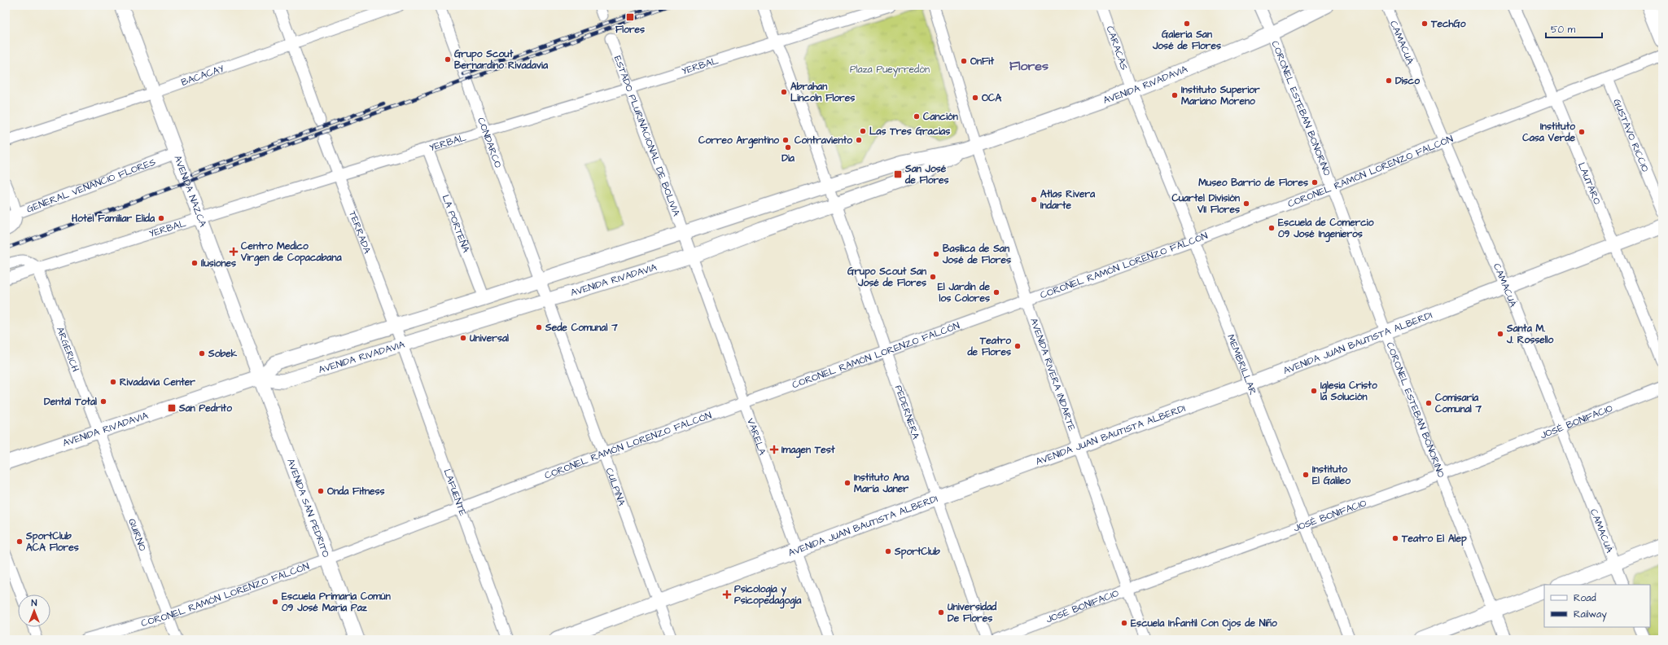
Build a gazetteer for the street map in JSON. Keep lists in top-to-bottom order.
{
  "streets": {
    "main road": [
      "AVENIDA RIVADAVIA",
      "AVENIDA NAZCA",
      "AVENIDA JUAN BAUTISTA ALBERDI",
      "AVENIDA SAN PEDRITO"
    ],
    "street": [
      "CAMACUÁ",
      "CARACAS",
      "YERBAL",
      "BACACAY",
      "CORONEL ESTEBAN BONORINO",
      "GUSTAVO RICCIO",
      "ESTADO PLURINACIONAL DE BOLIVIA",
      "CONDARCO",
      "CORONEL RAMÓN LORENZO FALCÓN",
      "LAUTARO",
      "GENERAL VENANCIO FLORES",
      "LA PORTEÑA",
      "TERRADA",
      "ARGERICH",
      "MEMBRILLAR",
      "AVENIDA RIVERA INDARTE",
      "PEDERNERA",
      "JOSÉ BONIFACIO",
      "VARELA",
      "CULPINA",
      "LAFUENTE",
      "QUIRNO"
    ]
  },
  "crossings": [
    ["CAMACUÁ", "CORONEL RAMÓN LORENZO FALCÓN"],
    ["CAMACUÁ", "AVENIDA JUAN BAUTISTA ALBERDI"],
    ["CAMACUÁ", "JOSÉ BONIFACIO"],
    ["CARACAS", "AVENIDA RIVADAVIA"],
    ["CARACAS", "MEMBRILLAR"],
    ["YERBAL", "ESTADO PLURINACIONAL DE BOLIVIA"],
    ["YERBAL", "CONDARCO"],
    ["YERBAL", "AVENIDA NAZCA"],
    ["YERBAL", "LA PORTEÑA"],
    ["YERBAL", "TERRADA"],
    ["YERBAL", "ARGERICH"],
    ["YERBAL", "PEDERNERA"],
    ["BACACAY", "AVENIDA NAZCA"],
    ["AVENIDA RIVADAVIA", "CORONEL ESTEBAN BONORINO"],
    ["AVENIDA RIVADAVIA", "ESTADO PLURINACIONAL DE BOLIVIA"],
    ["AVENIDA RIVADAVIA", "CONDARCO"],
    ["AVENIDA RIVADAVIA", "AVENIDA NAZCA"],
    ["AVENIDA RIVADAVIA", "LA PORTEÑA"],
    ["AVENIDA RIVADAVIA", "TERRADA"],
    ["AVENIDA RIVADAVIA", "ARGERICH"],
    ["AVENIDA RIVADAVIA", "MEMBRILLAR"],
    ["AVENIDA RIVADAVIA", "AVENIDA RIVERA INDARTE"],
    ["AVENIDA RIVADAVIA", "PEDERNERA"],
    ["AVENIDA RIVADAVIA", "VARELA"],
    ["AVENIDA RIVADAVIA", "CULPINA"],
    ["AVENIDA RIVADAVIA", "LAFUENTE"],
    ["AVENIDA RIVADAVIA", "AVENIDA SAN PEDRITO"],
    ["AVENIDA RIVADAVIA", "QUIRNO"],
    ["CORONEL ESTEBAN BONORINO", "CORONEL RAMÓN LORENZO FALCÓN"],
    ["CORONEL ESTEBAN BONORINO", "AVENIDA JUAN BAUTISTA ALBERDI"],
    ["CORONEL ESTEBAN BONORINO", "JOSÉ BONIFACIO"],
    ["GUSTAVO RICCIO", "CORONEL RAMÓN LORENZO FALCÓN"],
    ["ESTADO PLURINACIONAL DE BOLIVIA", "VARELA"],
    ["CONDARCO", "CULPINA"],
    ["CORONEL RAMÓN LORENZO FALCÓN", "LAUTARO"],
    ["CORONEL RAMÓN LORENZO FALCÓN", "MEMBRILLAR"],
    ["CORONEL RAMÓN LORENZO FALCÓN", "AVENIDA RIVERA INDARTE"],
    ["CORONEL RAMÓN LORENZO FALCÓN", "PEDERNERA"],
    ["CORONEL RAMÓN LORENZO FALCÓN", "VARELA"],
    ["CORONEL RAMÓN LORENZO FALCÓN", "CULPINA"],
    ["CORONEL RAMÓN LORENZO FALCÓN", "LAFUENTE"],
    ["CORONEL RAMÓN LORENZO FALCÓN", "AVENIDA SAN PEDRITO"],
    ["CORONEL RAMÓN LORENZO FALCÓN", "QUIRNO"],
    ["LAUTARO", "AVENIDA JUAN BAUTISTA ALBERDI"],
    ["GENERAL VENANCIO FLORES", "AVENIDA NAZCA"],
    ["AVENIDA NAZCA", "AVENIDA SAN PEDRITO"],
    ["TERRADA", "LAFUENTE"],
    ["AVENIDA JUAN BAUTISTA ALBERDI", "MEMBRILLAR"],
    ["AVENIDA JUAN BAUTISTA ALBERDI", "AVENIDA RIVERA INDARTE"],
    ["AVENIDA JUAN BAUTISTA ALBERDI", "PEDERNERA"],
    ["AVENIDA JUAN BAUTISTA ALBERDI", "VARELA"],
    ["AVENIDA JUAN BAUTISTA ALBERDI", "CULPINA"],
    ["ARGERICH", "QUIRNO"],
    ["MEMBRILLAR", "JOSÉ BONIFACIO"],
    ["AVENIDA RIVERA INDARTE", "JOSÉ BONIFACIO"]
  ],
  "districts": ["Flores"],
  "parks": ["Plaza Pueyrredón"],
  "places": {
    "transit": ["Flores", "San José de Flores", "San Pedrito"],
    "other": [
      "Galeria San José de Flores",
      "TechGo",
      "Grupo Scout Bernardino Rivadavia",
      "OnFit",
      "Disco",
      "Abrahan Lincoln Flores",
      "Instituto Superior Mariano Moreno",
      "OCA",
      "Canción",
      "Las Tres Gracias",
      "Instituto Casa Verde",
      "Correo Argentino",
      "Contraviento",
      "Dia",
      "Museo Barrio de Flores",
      "Atlas Rivera Indarte",
      "Cuartel División VII Flores",
      "Hotel Familiar Elida",
      "Escuela de Comercio 09 José Ingenieros",
      "Basílica de San José de Flores",
      "Ilusiones",
      "Grupo Scout San José de Flores",
      "El Jardín de los Colores",
      "Sede Comunal 7",
      "Santa M. J. Rossello",
      "Universal",
      "Teatro de Flores",
      "Sobek",
      "Rivadavia Center",
      "Iglesia Cristo la Solución",
      "Dental Total",
      "Comisaría Comunal 7",
      "Instituto El Galileo",
      "Instituto Ana María Janer",
      "Onda Fitness",
      "Teatro El Alep",
      "SportClub ACA Flores",
      "SportClub",
      "Escuela Primaria Común 09 José Maria Paz",
      "Universidad De Flores",
      "Escuela Infantil Con Ojos de Niño"
    ],
    "health": ["Centro Medico Virgen de Copacabana", "Imagen Test", "Psicología y Psicopedagogía"]
  },
  "legend": ["Road", "Railway"],
  "scale_bar": "50 m",
  "north": "top"
}
